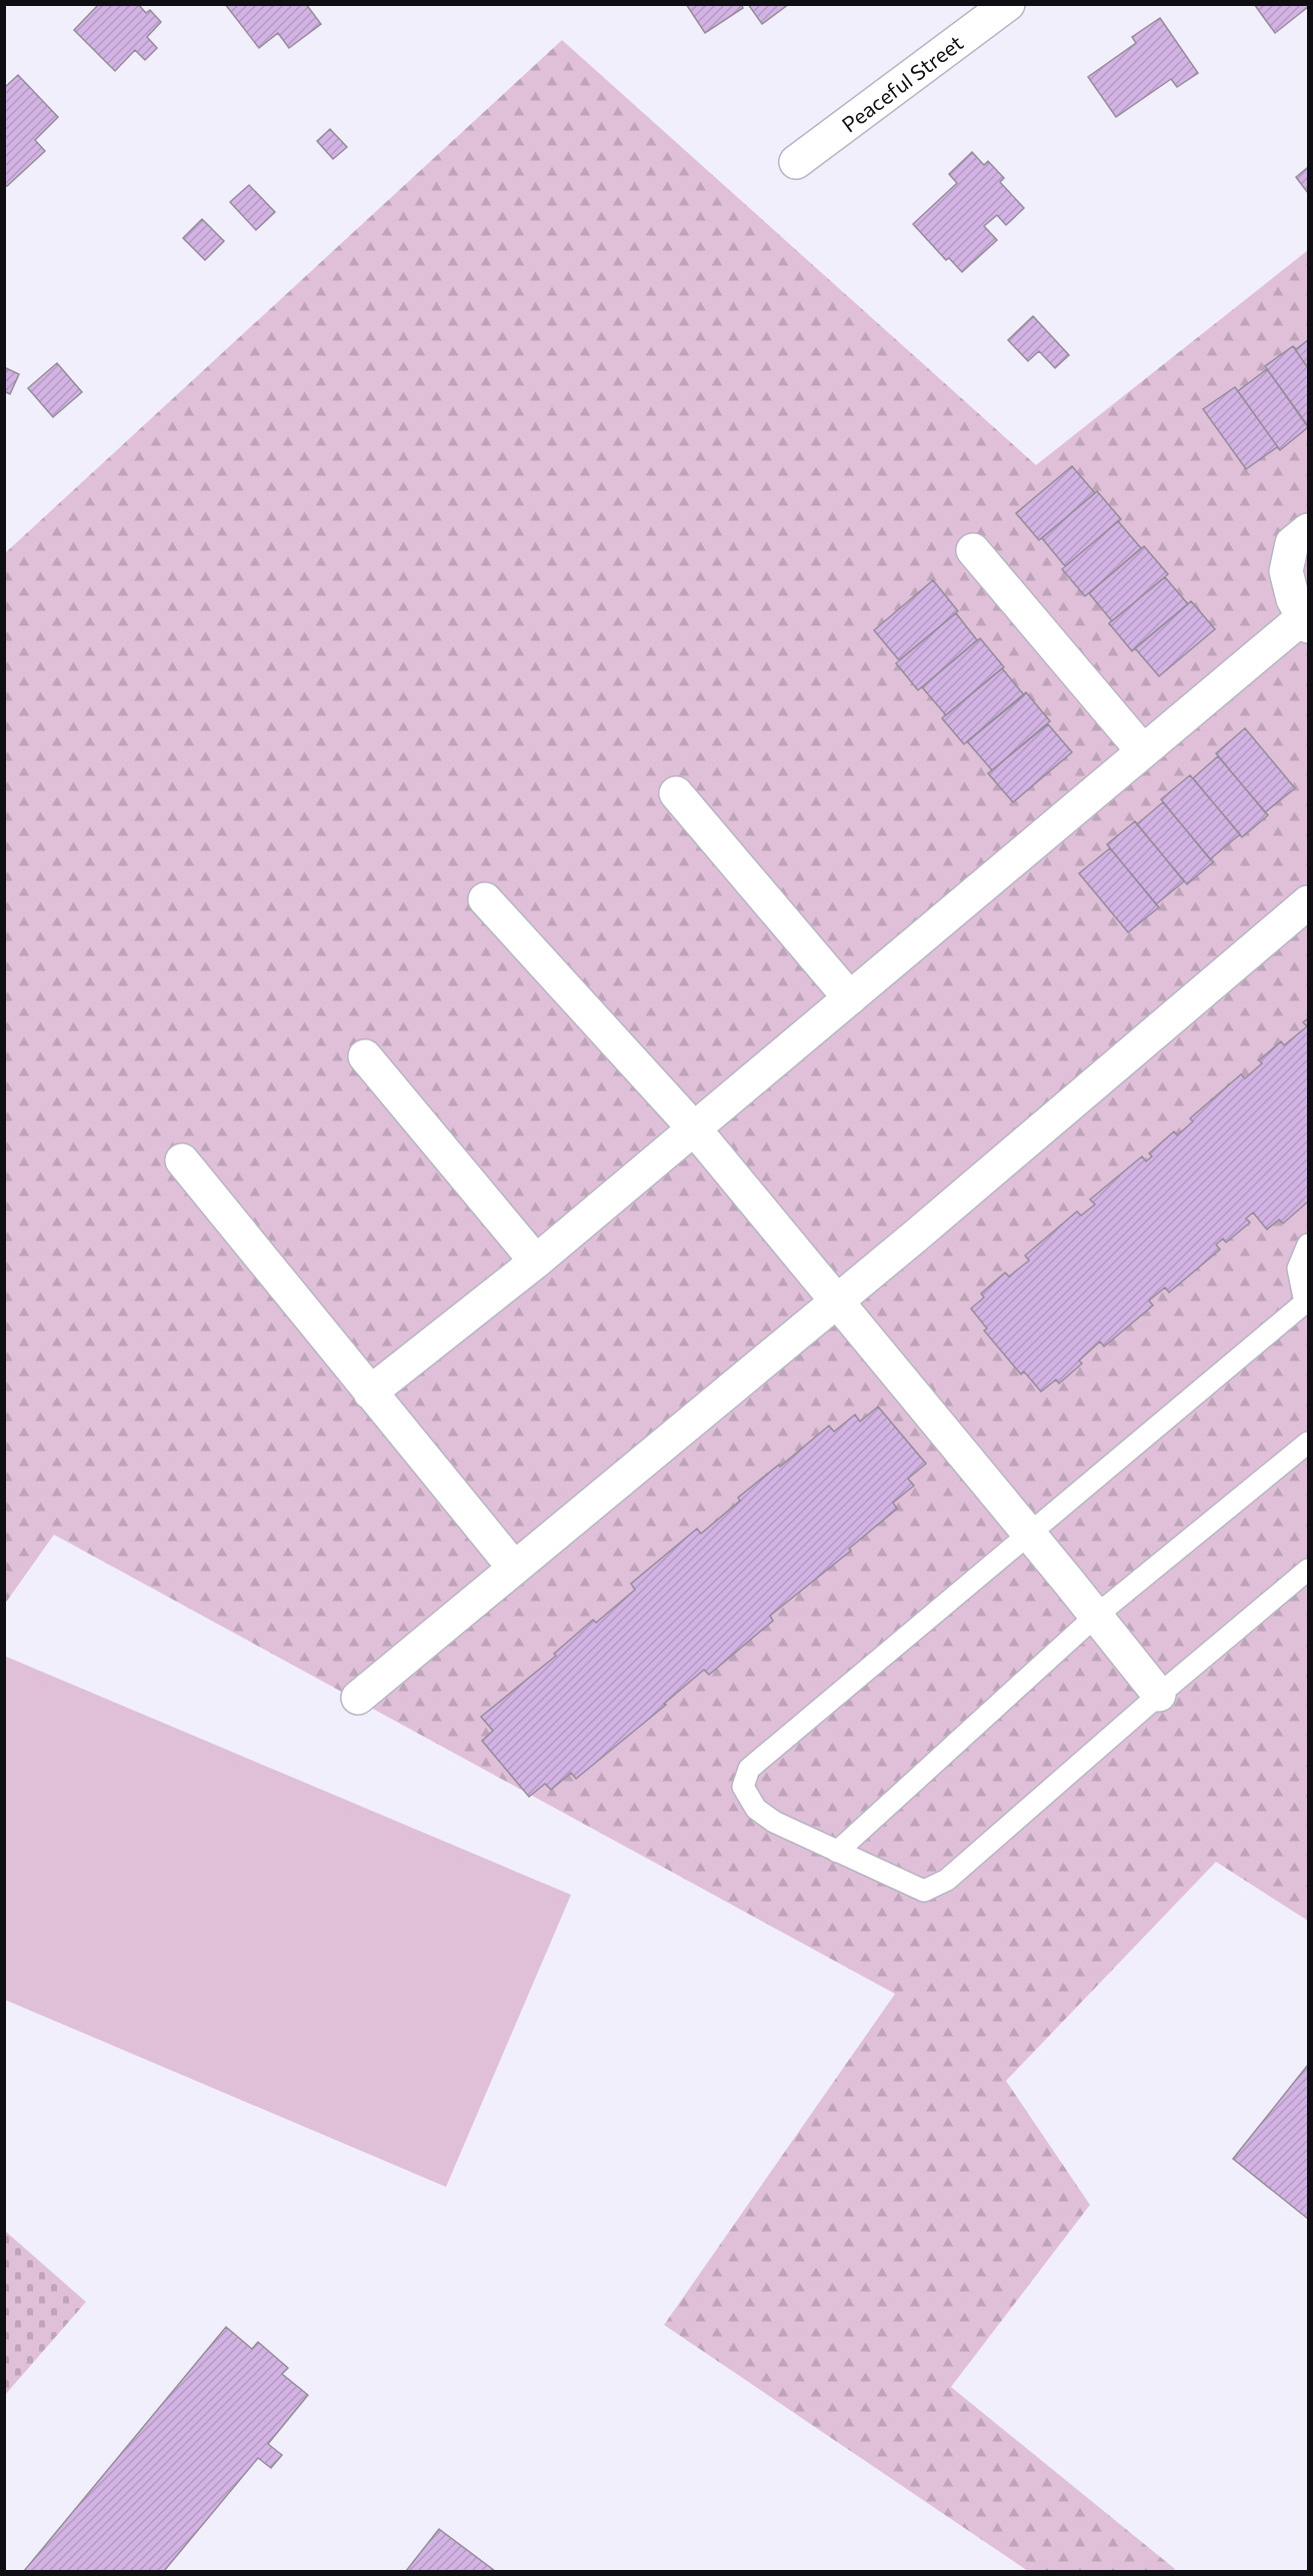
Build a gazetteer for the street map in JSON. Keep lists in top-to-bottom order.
{
  "streets": {
    "street": ["Peaceful Street"]
  }
}
